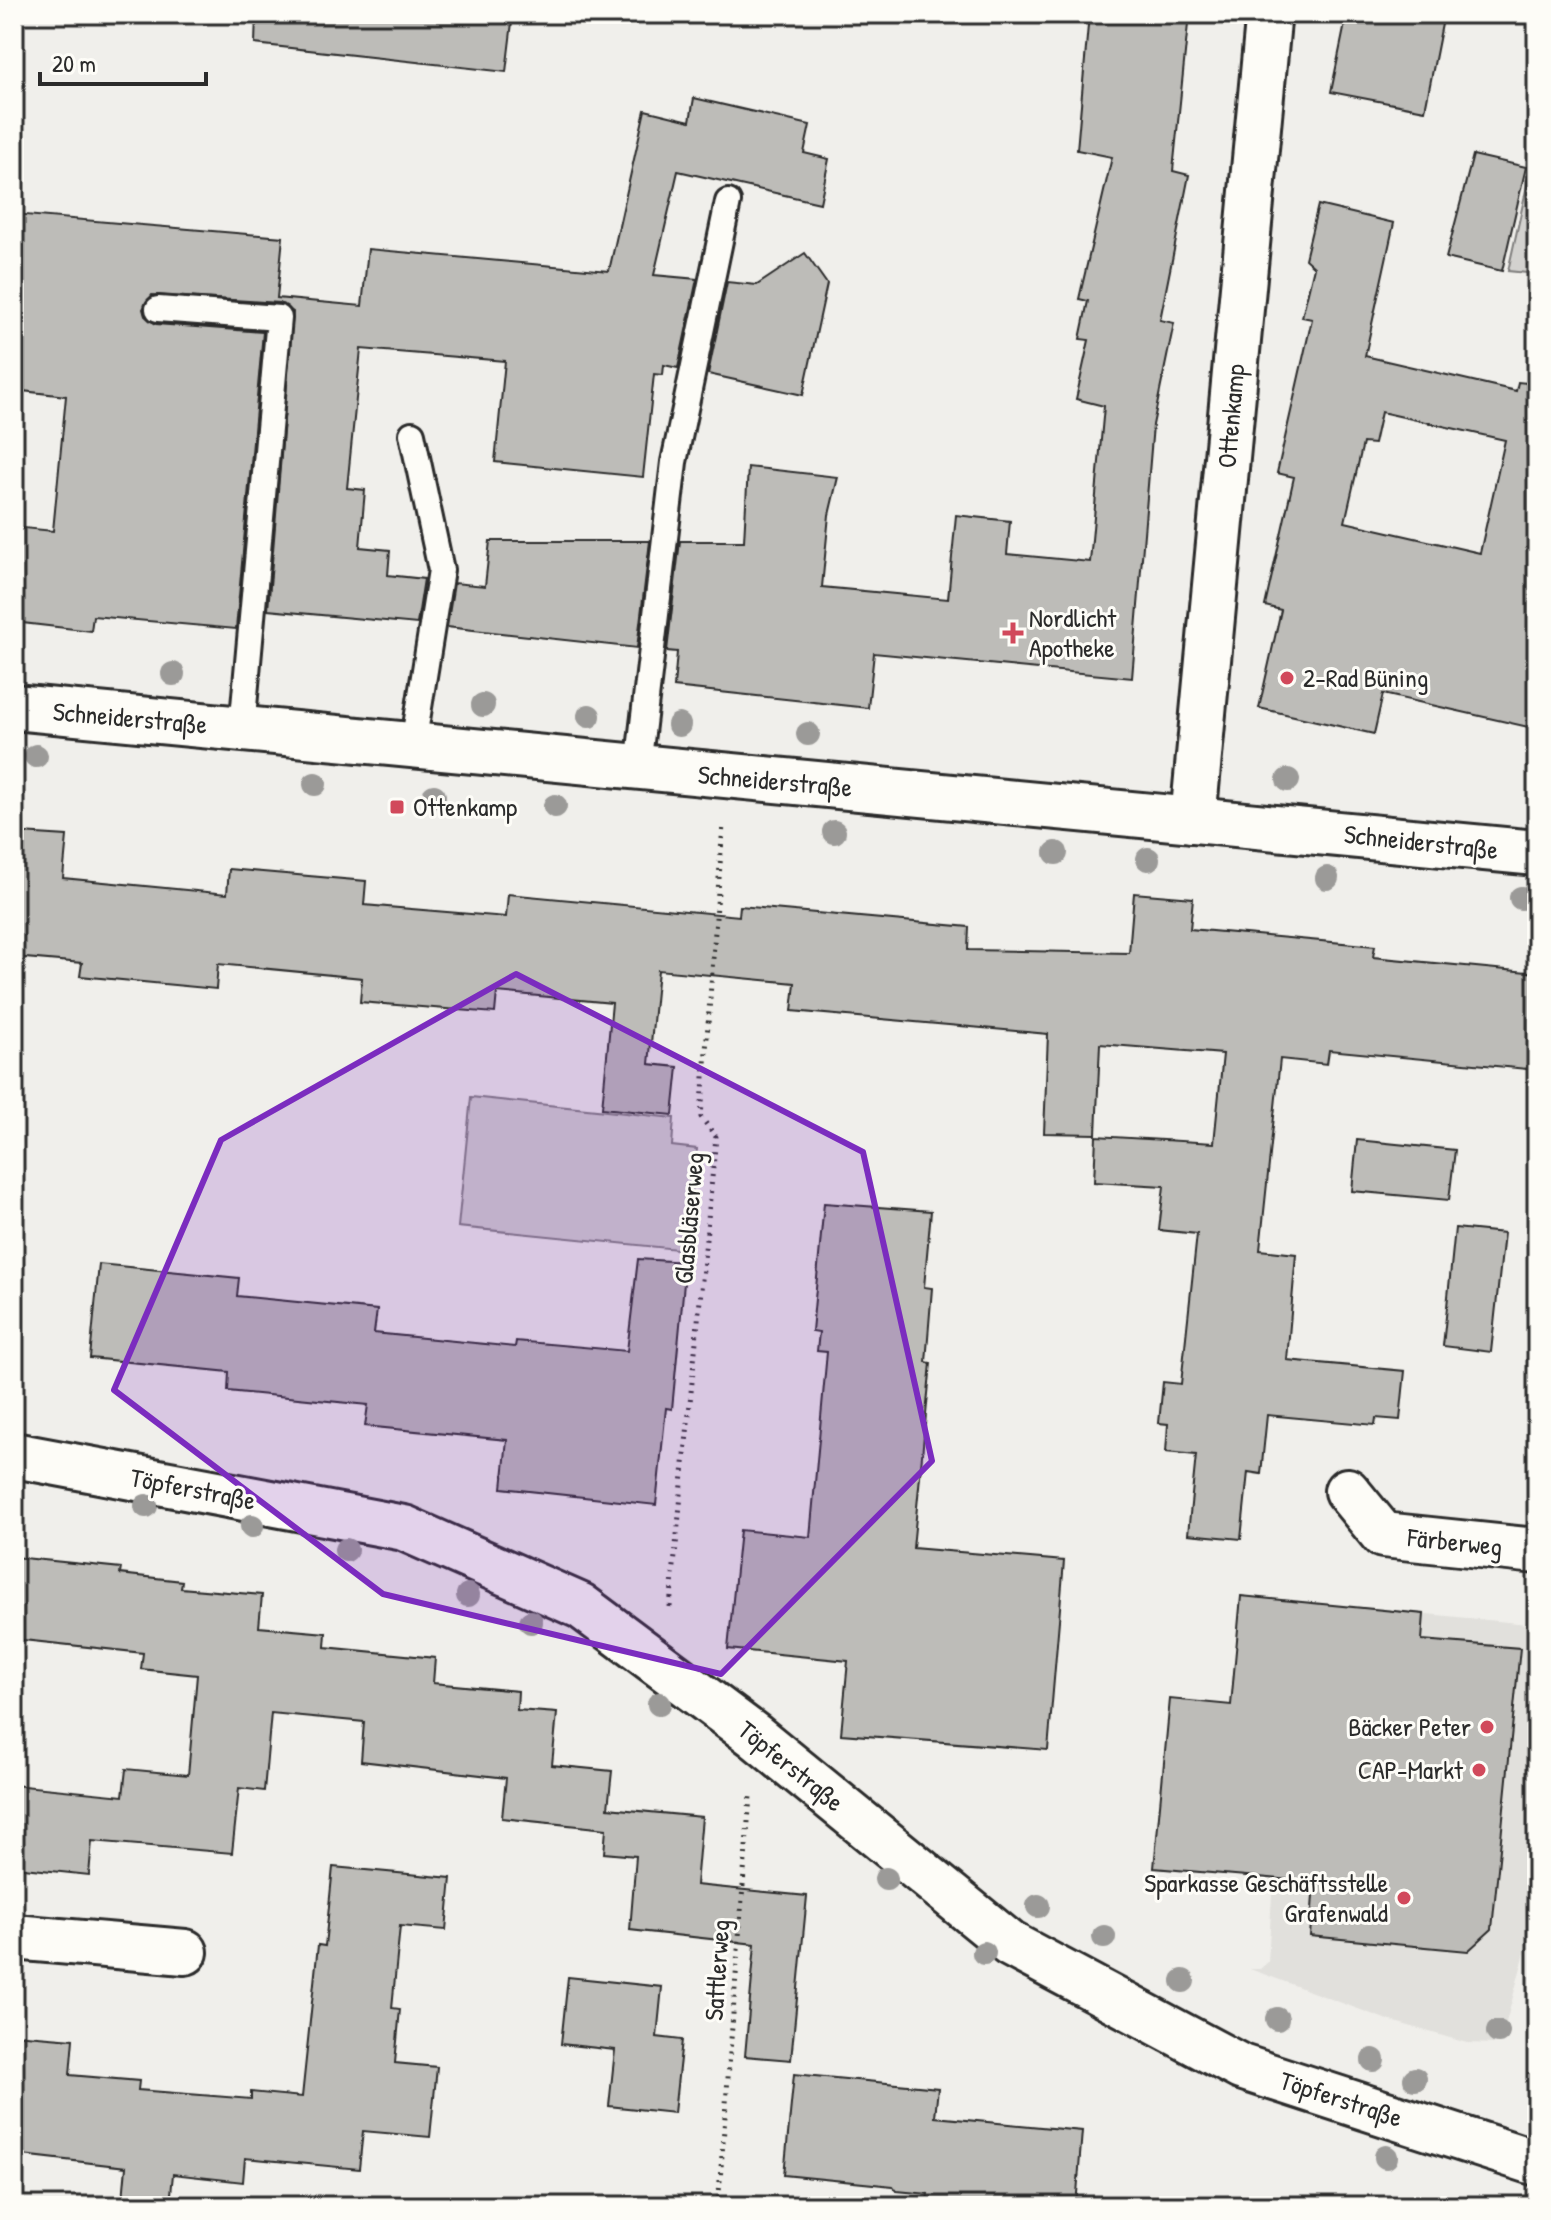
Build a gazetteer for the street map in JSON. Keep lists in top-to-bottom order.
{
  "streets": {
    "street": [
      "Ottenkamp",
      "Schneiderstraße",
      "Töpferstraße",
      "Färberweg"
    ],
    "path": ["Glasbläserweg", "Sattlerweg"]
  },
  "crossings": [
    ["Ottenkamp", "Schneiderstraße"],
    ["Schneiderstraße", "Glasbläserweg"],
    ["Glasbläserweg", "Töpferstraße"],
    ["Töpferstraße", "Sattlerweg"]
  ],
  "places": {
    "health": ["Nordlicht Apotheke"],
    "other": [
      "2-Rad Büning",
      "Bäcker Peter",
      "CAP-Markt",
      "Sparkasse Geschäftsstelle Grafenwald"
    ],
    "transit": ["Ottenkamp"]
  },
  "scale_bar": "20 m"
}
